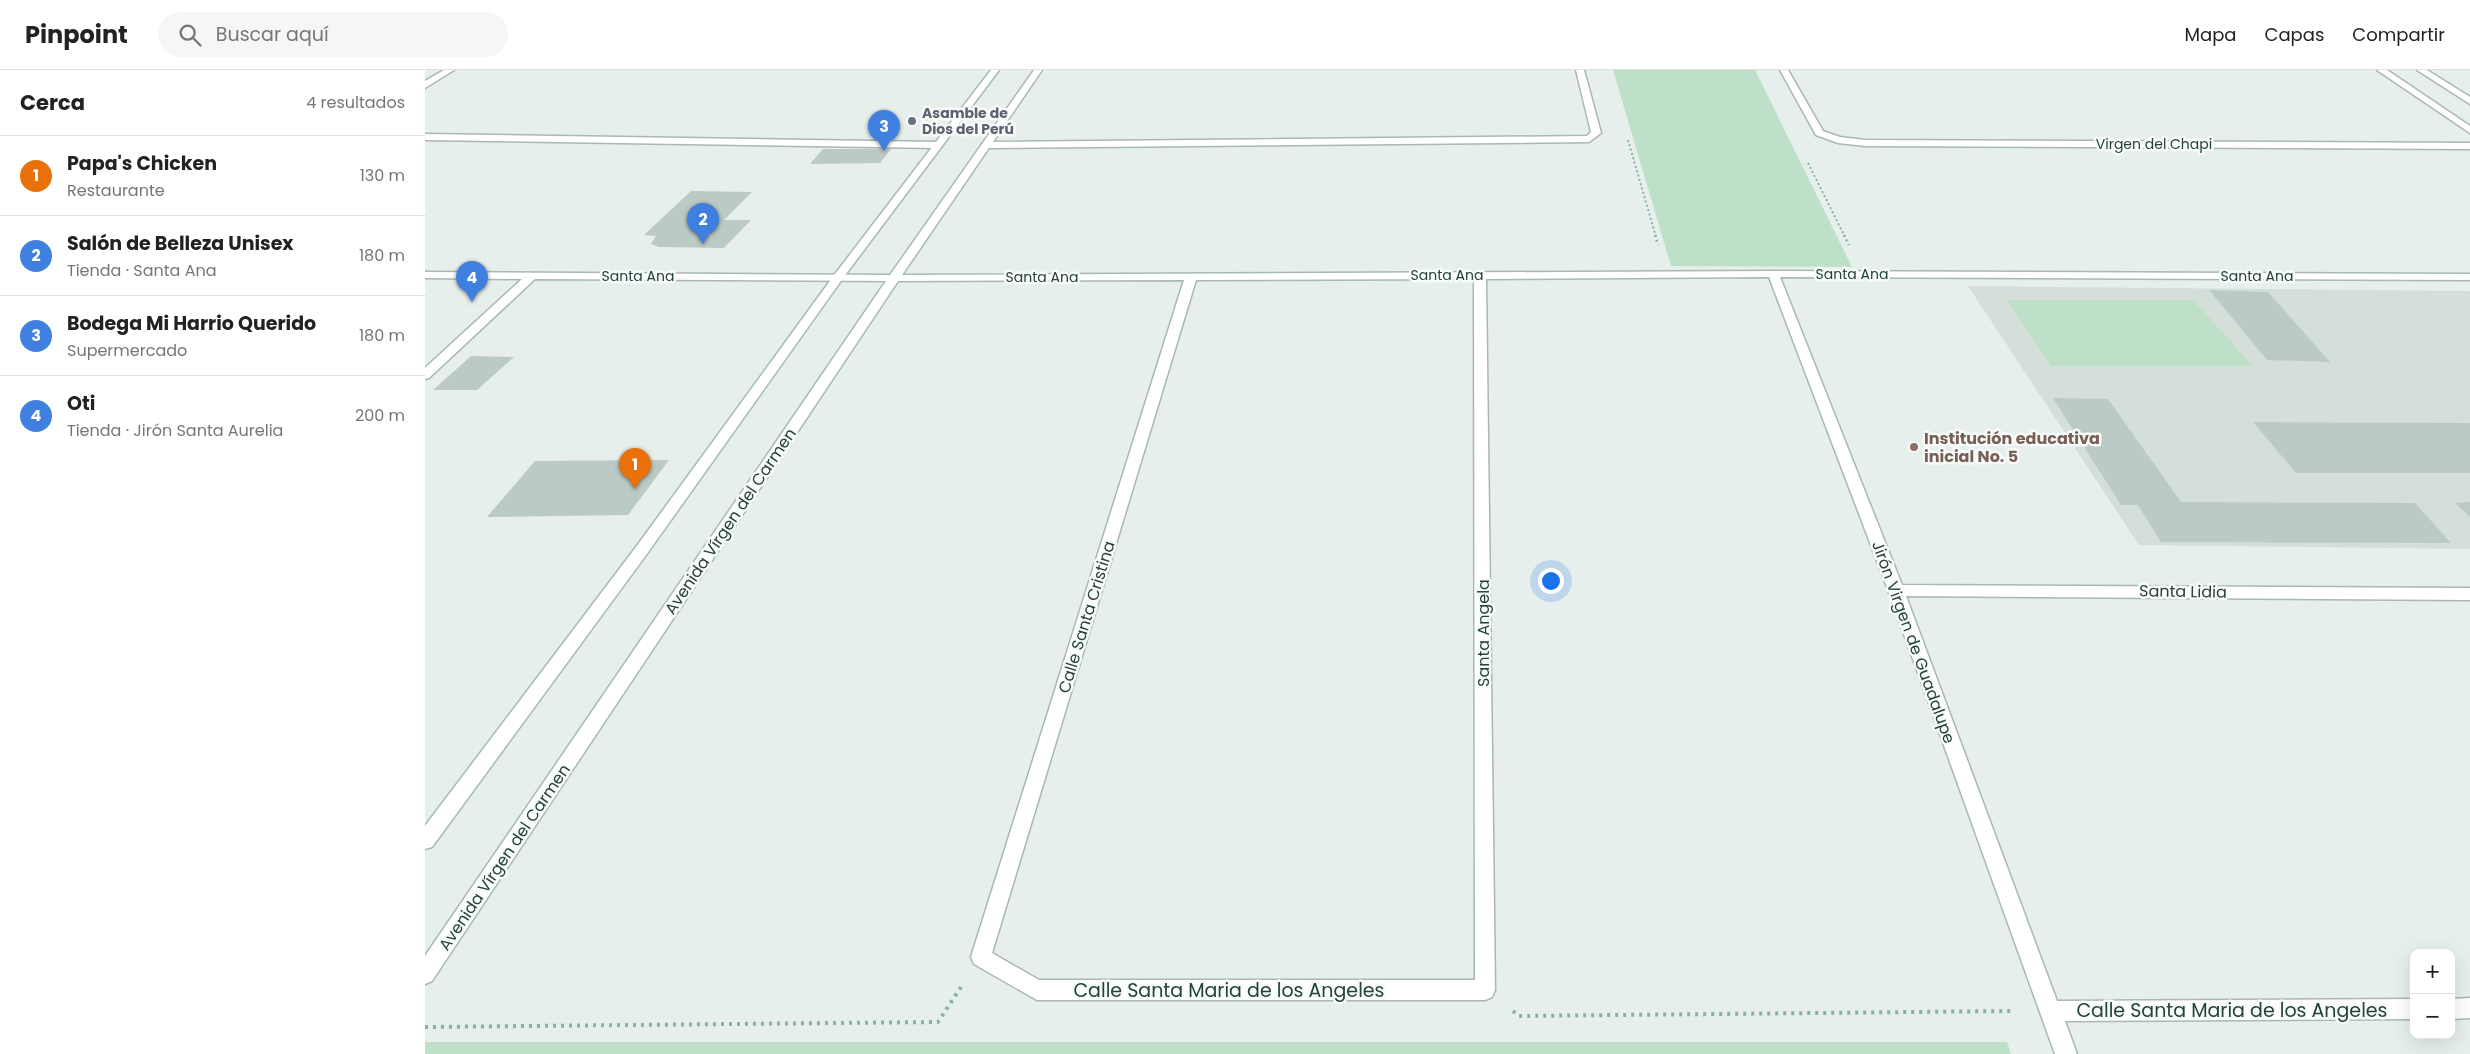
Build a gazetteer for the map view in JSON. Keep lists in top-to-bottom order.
{
  "streets": {
    "street": [
      "Virgen del Chapi",
      "Santa Ana",
      "Avenida Vírgen del Carmen",
      "Santa Lidia",
      "Calle Santa Cristina",
      "Santa Angela",
      "Jirón Virgen de Guadalupe",
      "Calle Santa Maria de los Angeles"
    ]
  },
  "crossings": [
    ["Santa Ana", "Avenida Vírgen del Carmen"],
    ["Santa Ana", "Calle Santa Cristina"],
    ["Santa Ana", "Santa Angela"],
    ["Santa Ana", "Jirón Virgen de Guadalupe"],
    ["Santa Lidia", "Jirón Virgen de Guadalupe"],
    ["Calle Santa Cristina", "Calle Santa Maria de los Angeles"],
    ["Santa Angela", "Calle Santa Maria de los Angeles"],
    ["Jirón Virgen de Guadalupe", "Calle Santa Maria de los Angeles"]
  ],
  "places": ["Asamble de Dios del Perú", "Institución educativa inicial No. 5"],
  "page": {
    "header": "Pinpoint",
    "search": "Buscar aquí",
    "nav": ["Mapa", "Capas", "Compartir"],
    "heading": ["Cerca", "4 resultados"],
    "pins": [
      "3",
      "2",
      "4",
      "1"
    ],
    "list": [
      {
        "mark": "1",
        "name": "Papa's Chicken",
        "note": "Restaurante",
        "value": "130 m"
      },
      {
        "mark": "2",
        "name": "Salón de Belleza Unisex",
        "note": "Tienda · Santa Ana",
        "value": "180 m"
      },
      {
        "mark": "3",
        "name": "Bodega Mi Harrio Querido",
        "note": "Supermercado",
        "value": "180 m"
      },
      {
        "mark": "4",
        "name": "Oti",
        "note": "Tienda · Jirón Santa Aurelia",
        "value": "200 m"
      }
    ],
    "map_buttons": ["+", "−"]
  }
}
